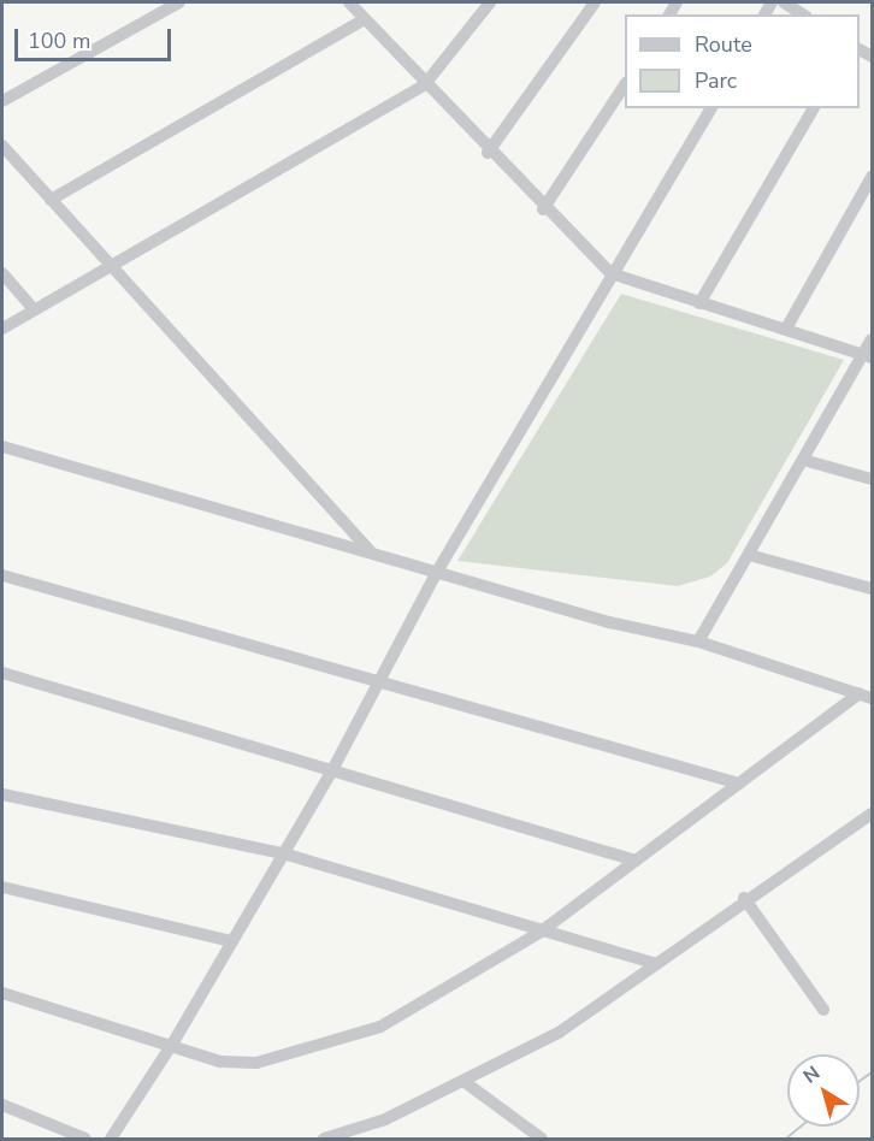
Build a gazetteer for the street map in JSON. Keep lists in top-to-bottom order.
{
  "legend": ["Route", "Parc"],
  "scale_bar": "100 m",
  "north": "top left"
}
